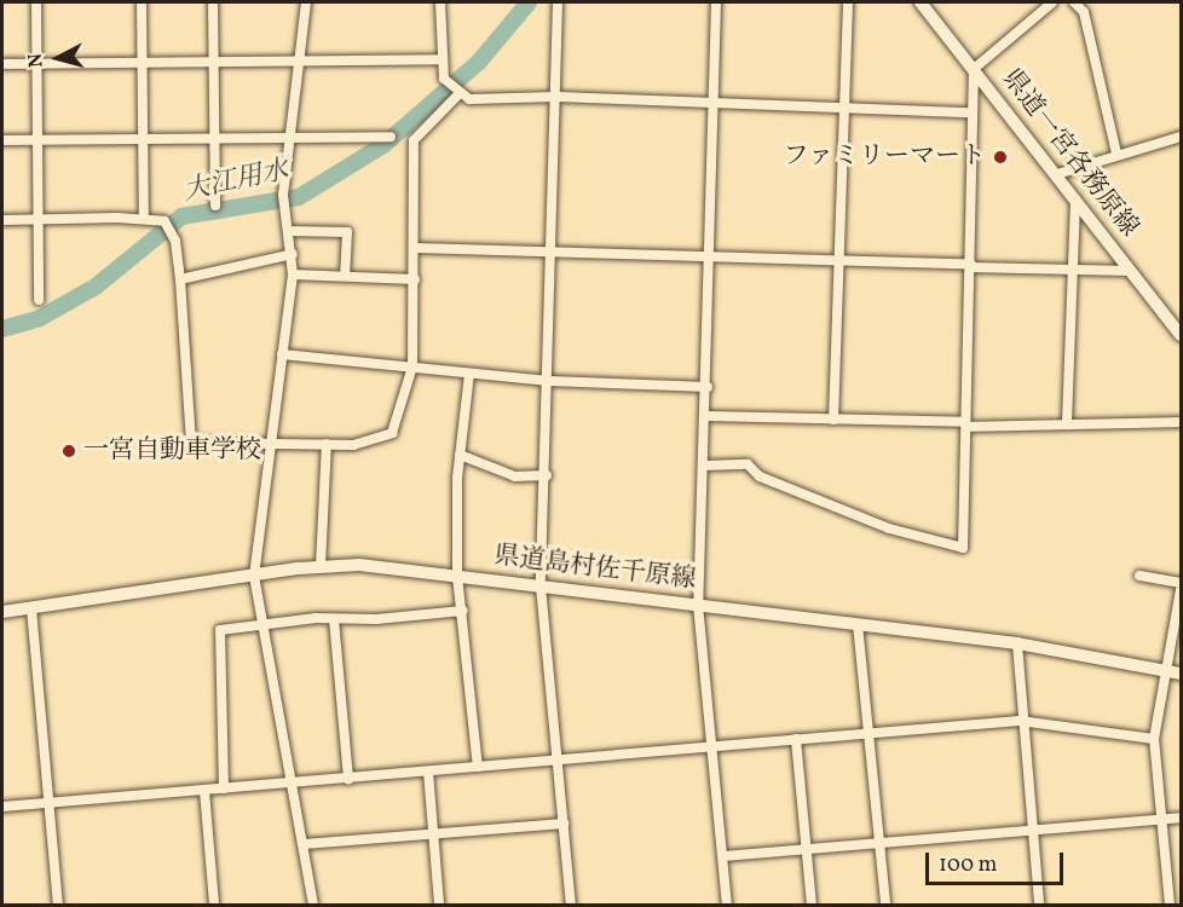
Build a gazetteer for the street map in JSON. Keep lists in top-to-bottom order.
{
  "streets": {
    "main road": ["県道一宮各務原線", "県道島村佐千原線"]
  },
  "water": ["大江用水"],
  "places": ["ファミリーマート", "一宮自動車学校"],
  "scale_bar": "100 m",
  "north": "left"
}
